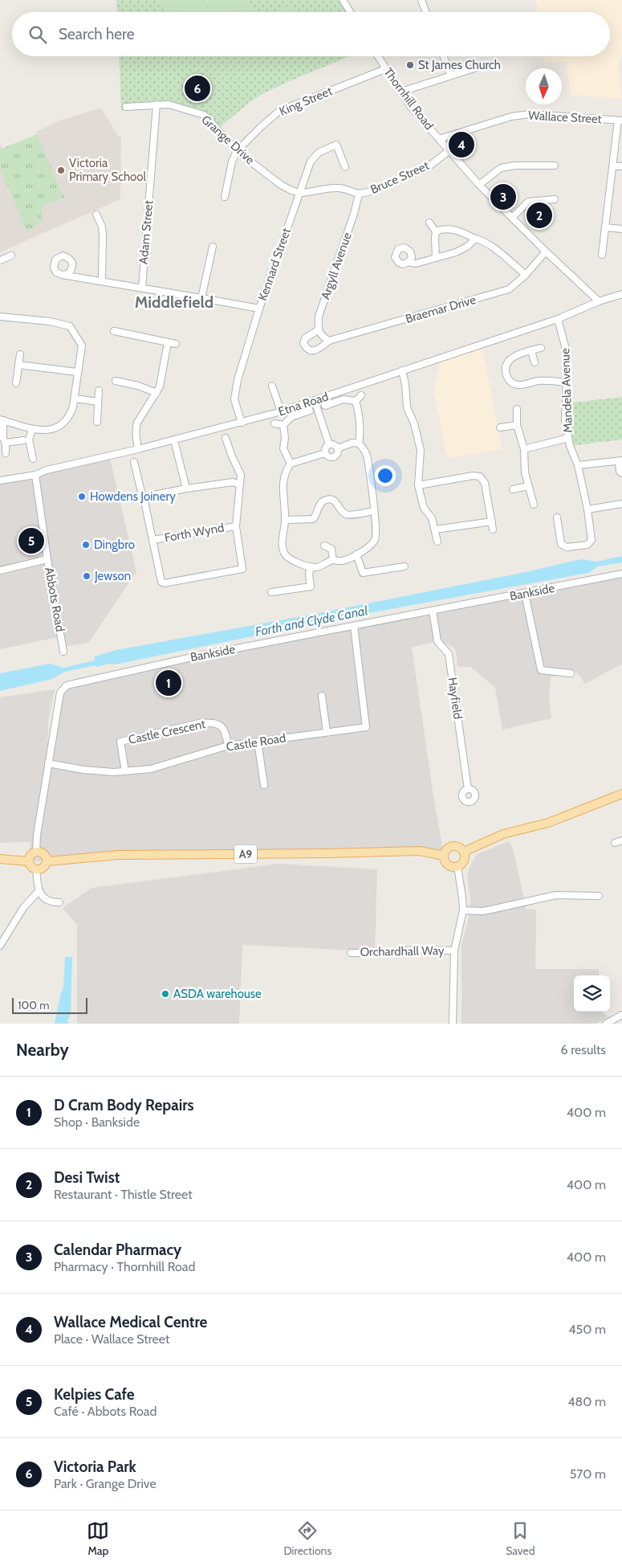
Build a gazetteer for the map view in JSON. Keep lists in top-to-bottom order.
{
  "streets": {
    "main road": ["A9"],
    "street": [
      "Thornhill Road",
      "King Street",
      "Wallace Street",
      "Grange Drive",
      "Bruce Street",
      "Adam Street",
      "Kennard Street",
      "Argyll Avenue",
      "Braemar Drive",
      "Mandela Avenue",
      "Etna Road",
      "Forth Wynd",
      "Bankside",
      "Abbots Road",
      "Hayfield",
      "Castle Crescent",
      "Castle Road",
      "Orchardhall Way"
    ]
  },
  "crossings": [
    ["Thornhill Road", "King Street"],
    ["Thornhill Road", "Wallace Street"],
    ["Thornhill Road", "Bruce Street"],
    ["Thornhill Road", "Braemar Drive"],
    ["Thornhill Road", "Etna Road"],
    ["King Street", "Grange Drive"],
    ["Grange Drive", "Bruce Street"],
    ["Grange Drive", "Adam Street"],
    ["Grange Drive", "Kennard Street"],
    ["Bruce Street", "Kennard Street"],
    ["Bruce Street", "Argyll Avenue"],
    ["Kennard Street", "Etna Road"],
    ["Argyll Avenue", "Braemar Drive"],
    ["Mandela Avenue", "Etna Road"],
    ["Etna Road", "Abbots Road"],
    ["Bankside", "Hayfield"],
    ["Bankside", "Castle Road"],
    ["Bankside", "A9"],
    ["Castle Crescent", "Castle Road"]
  ],
  "districts": ["Middlefield"],
  "water": ["Forth and Clyde Canal"],
  "places": [
    "St James Church",
    "Victoria Primary School",
    "Howdens Joinery",
    "Dingbro",
    "Jewson",
    "ASDA warehouse"
  ],
  "scale_bar": "100 m",
  "north": "bottom",
  "page": {
    "search": "Search here",
    "pins": [
      "6",
      "4",
      "3",
      "2",
      "5",
      "1"
    ],
    "scale": "100 m",
    "heading": ["Nearby", "6 results"],
    "list": [
      {
        "mark": "1",
        "name": "D Cram Body Repairs",
        "note": "Shop · Bankside",
        "value": "400 m"
      },
      {
        "mark": "2",
        "name": "Desi Twist",
        "note": "Restaurant · Thistle Street",
        "value": "400 m"
      },
      {
        "mark": "3",
        "name": "Calendar Pharmacy",
        "note": "Pharmacy · Thornhill Road",
        "value": "400 m"
      },
      {
        "mark": "4",
        "name": "Wallace Medical Centre",
        "note": "Place · Wallace Street",
        "value": "450 m"
      },
      {
        "mark": "5",
        "name": "Kelpies Cafe",
        "note": "Café · Abbots Road",
        "value": "480 m"
      },
      {
        "mark": "6",
        "name": "Victoria Park",
        "note": "Park · Grange Drive",
        "value": "570 m"
      }
    ],
    "nav": ["Map", "Directions", "Saved"]
  }
}
